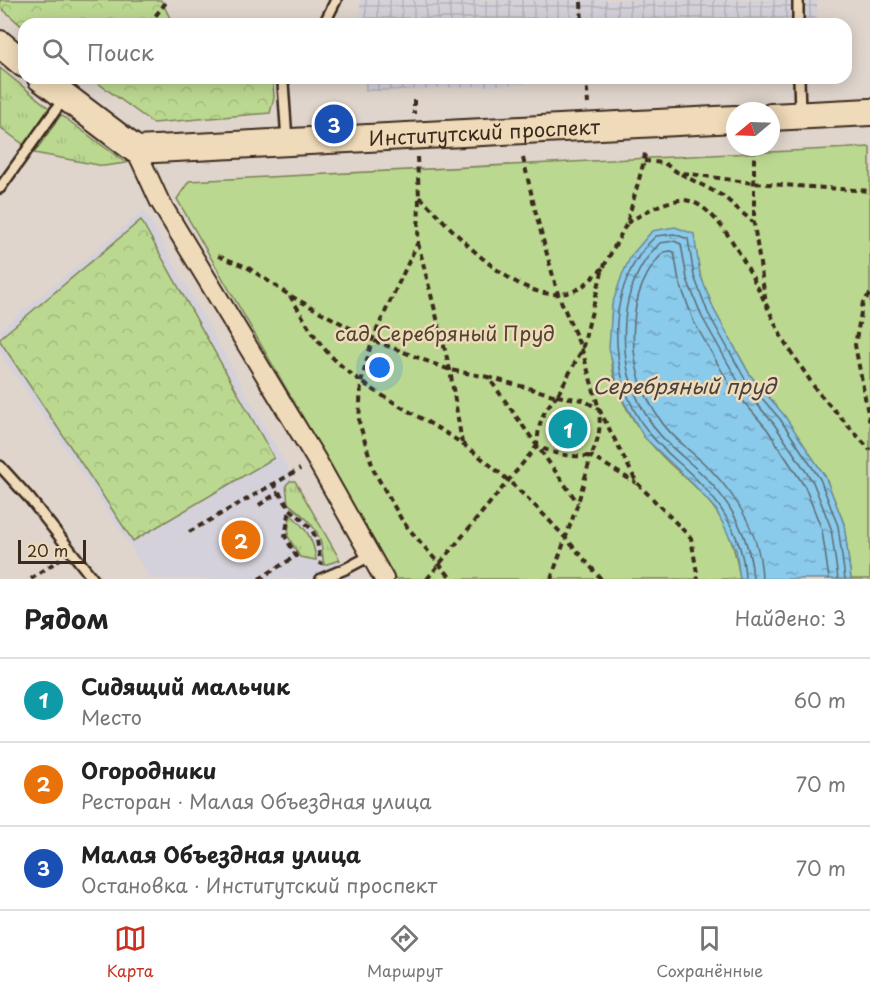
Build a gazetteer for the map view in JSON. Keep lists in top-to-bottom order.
{
  "streets": {
    "street": ["Институтский проспект"]
  },
  "water": ["Серебряный пруд"],
  "parks": ["сад Серебряный Пруд"],
  "scale_bar": "20 m",
  "north": "left",
  "page": {
    "search": "Поиск",
    "pins": ["3", "1", "2"],
    "scale": "20 m",
    "heading": ["Рядом", "Найдено: 3"],
    "list": [
      {
        "mark": "1",
        "name": "Сидящий мальчик",
        "note": "Место",
        "value": "60 m"
      },
      {
        "mark": "2",
        "name": "Огородники",
        "note": "Ресторан · Малая Объездная улица",
        "value": "70 m"
      },
      {
        "mark": "3",
        "name": "Малая Объездная улица",
        "note": "Остановка · Институтский проспект",
        "value": "70 m"
      }
    ],
    "nav": ["Карта", "Маршрут", "Сохранённые"]
  }
}
